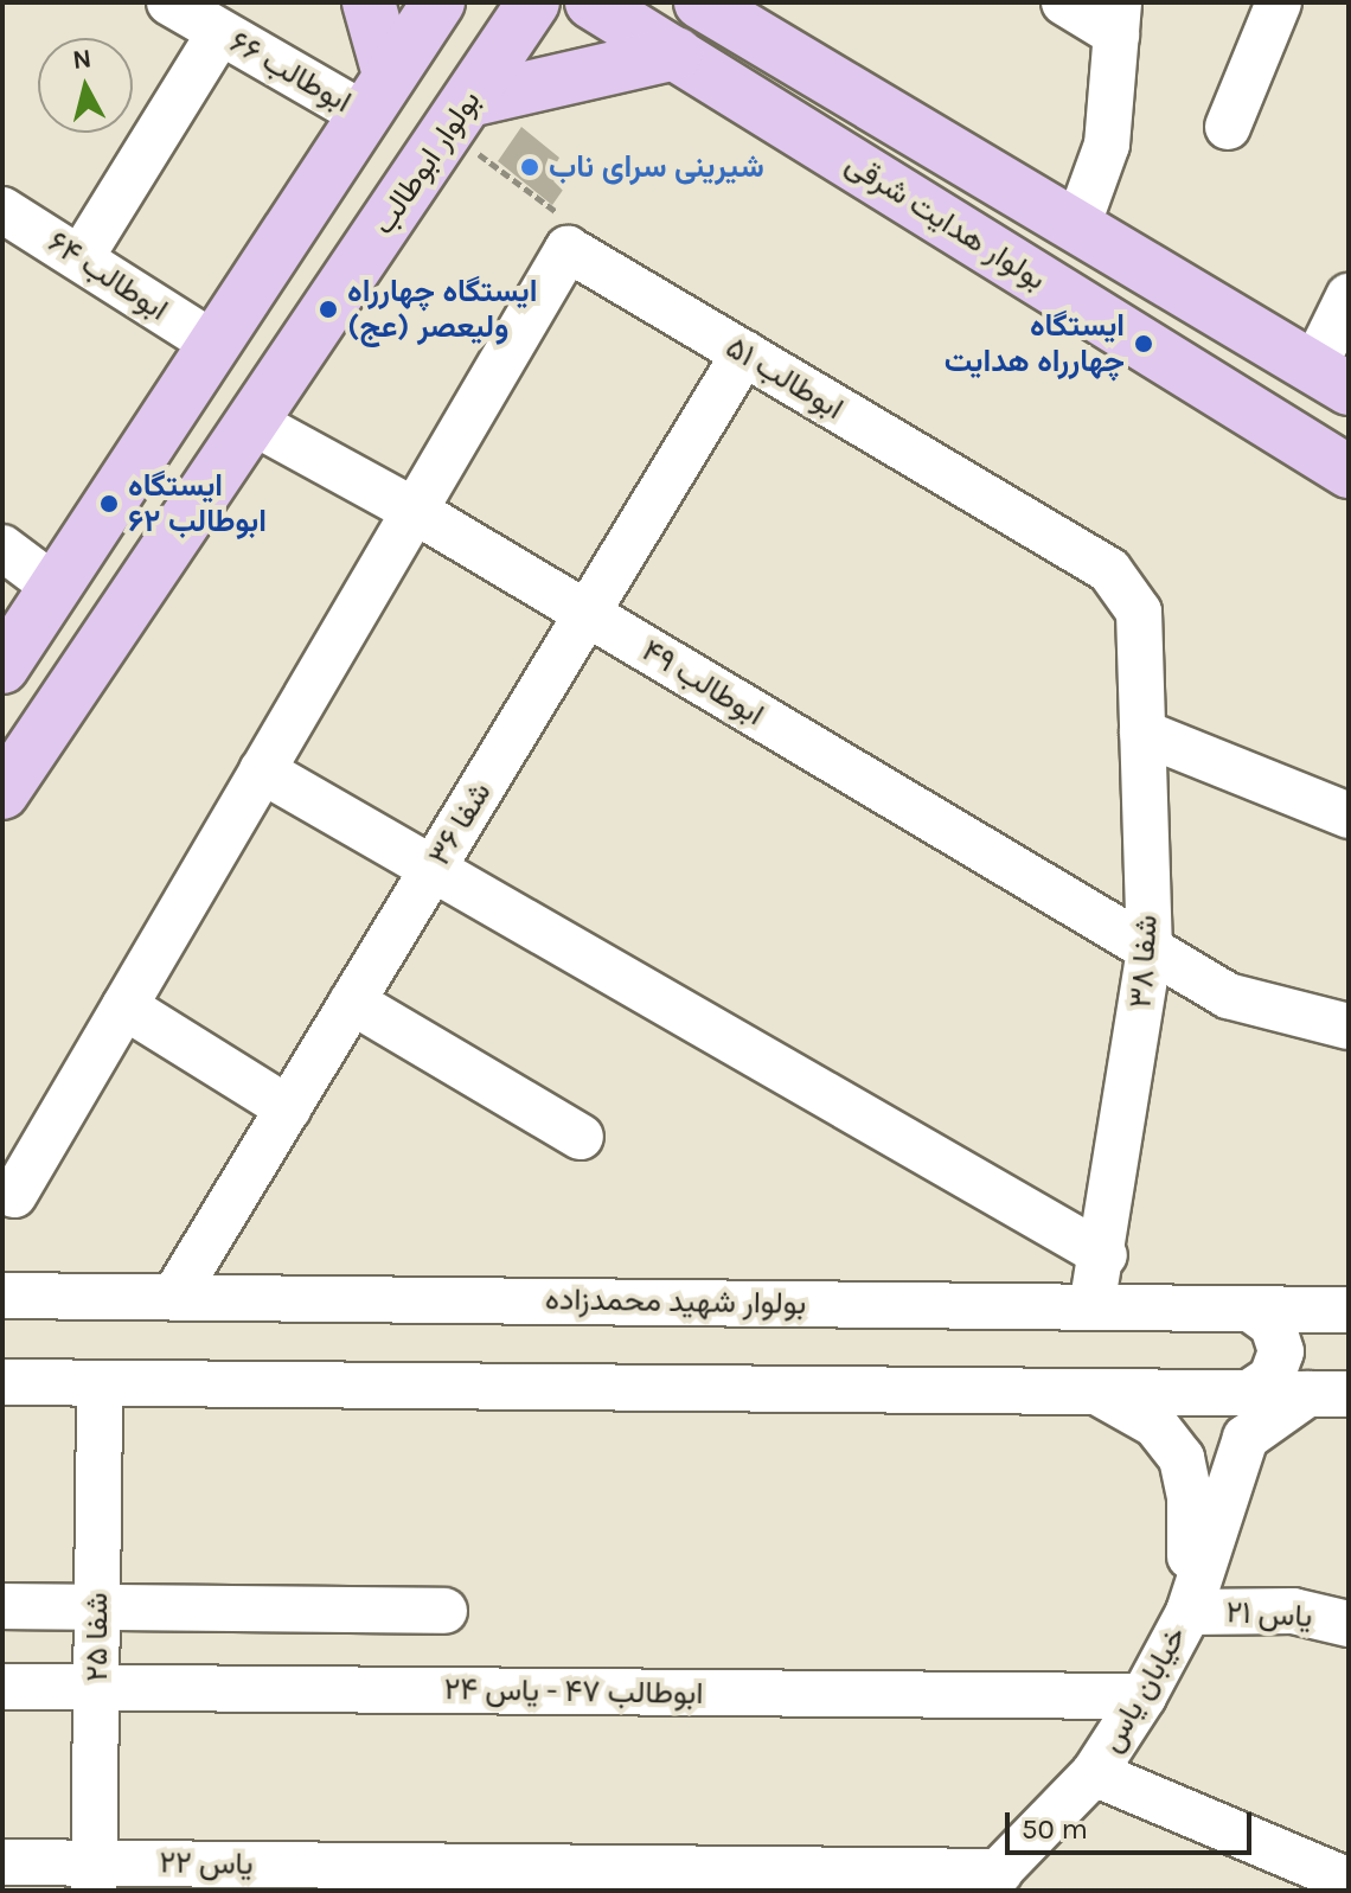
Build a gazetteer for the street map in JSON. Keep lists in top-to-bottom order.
{
  "streets": {
    "main road": ["بولوار ابوطالب", "بولوار هدایت شرقی"],
    "street": [
      "ابوطالب ۶۶",
      "ابوطالب ۶۴",
      "ابوطالب ۵۱",
      "ابوطالب ۴۹",
      "شفا ۳۶",
      "شفا ۳۸",
      "بولوار شهید محمدزاده",
      "یاس ۲۱",
      "شفا ۲۵",
      "خیابان یاس",
      "ابوطالب ۴۷ - یاس ۲۴",
      "یاس ۲۲"
    ]
  },
  "crossings": [
    ["بولوار ابوطالب", "ابوطالب ۴۹"],
    ["ابوطالب ۵۱", "شفا ۳۶"],
    ["ابوطالب ۵۱", "شفا ۳۸"],
    ["ابوطالب ۴۹", "شفا ۳۶"],
    ["ابوطالب ۴۹", "شفا ۳۸"],
    ["شفا ۳۶", "بولوار شهید محمدزاده"],
    ["شفا ۳۸", "بولوار شهید محمدزاده"],
    ["یاس ۲۱", "خیابان یاس"],
    ["شفا ۲۵", "ابوطالب ۴۷ - یاس ۲۴"],
    ["شفا ۲۵", "یاس ۲۲"],
    ["خیابان یاس", "ابوطالب ۴۷ - یاس ۲۴"],
    ["خیابان یاس", "یاس ۲۲"]
  ],
  "places": [
    "شیرینی سرای ناب",
    "ایستگاه چهارراه ولیعصر (عج)",
    "ایستگاه چهارراه هدایت",
    "ایستگاه ابوطالب ۶۲"
  ],
  "scale_bar": "50 m",
  "north": "top"
}
